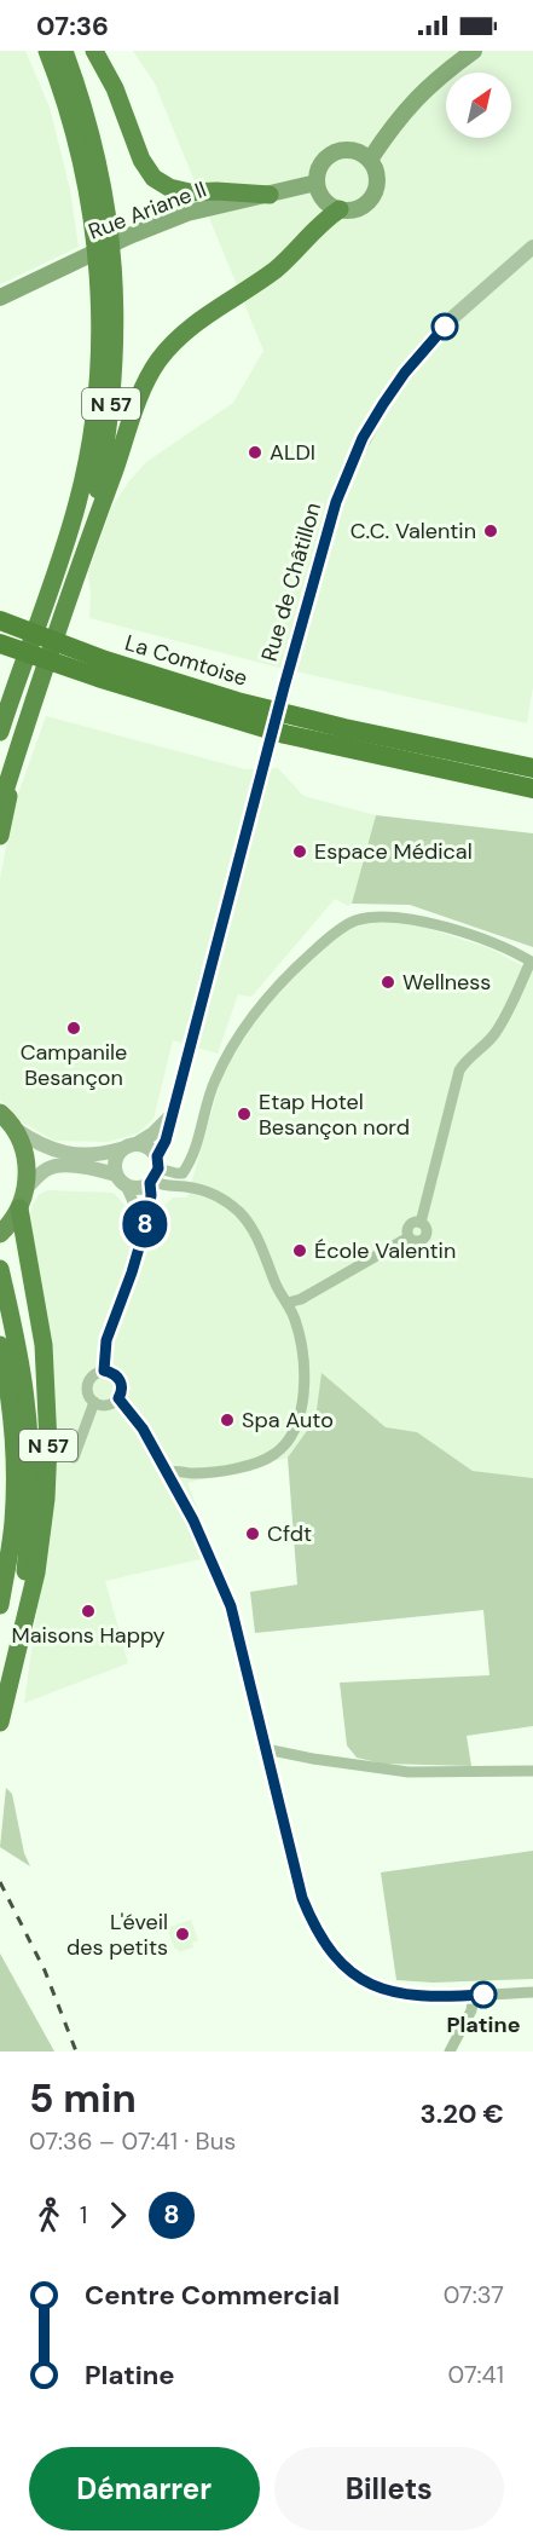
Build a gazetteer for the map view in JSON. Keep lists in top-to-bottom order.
{
  "streets": {
    "highway": ["N 57", "La Comtoise"],
    "main road": ["Rue Ariane II"],
    "street": ["Rue de Châtillon"]
  },
  "crossings": [
    ["N 57", "Rue de Châtillon"]
  ],
  "places": [
    "ALDI",
    "C.C. Valentin",
    "Espace Médical",
    "Wellness",
    "Campanile Besançon",
    "Etap Hotel Besançon nord",
    "École Valentin",
    "Spa Auto",
    "Cfdt",
    "Maisons Happy",
    "L'éveil des petits",
    "Platine"
  ],
  "lines": ["bus line 8"],
  "north": "top right",
  "page": {
    "status": "07:36",
    "on_map": "8",
    "heading": ["5 min", "07:36 – 07:41 · Bus", "3.20 €"],
    "legs": ["1", "8"],
    "list": [
      {
        "name": "Centre Commercial",
        "value": "07:37"
      },
      {
        "name": "Platine",
        "value": "07:41"
      }
    ],
    "buttons": ["Démarrer", "Billets"]
  }
}
